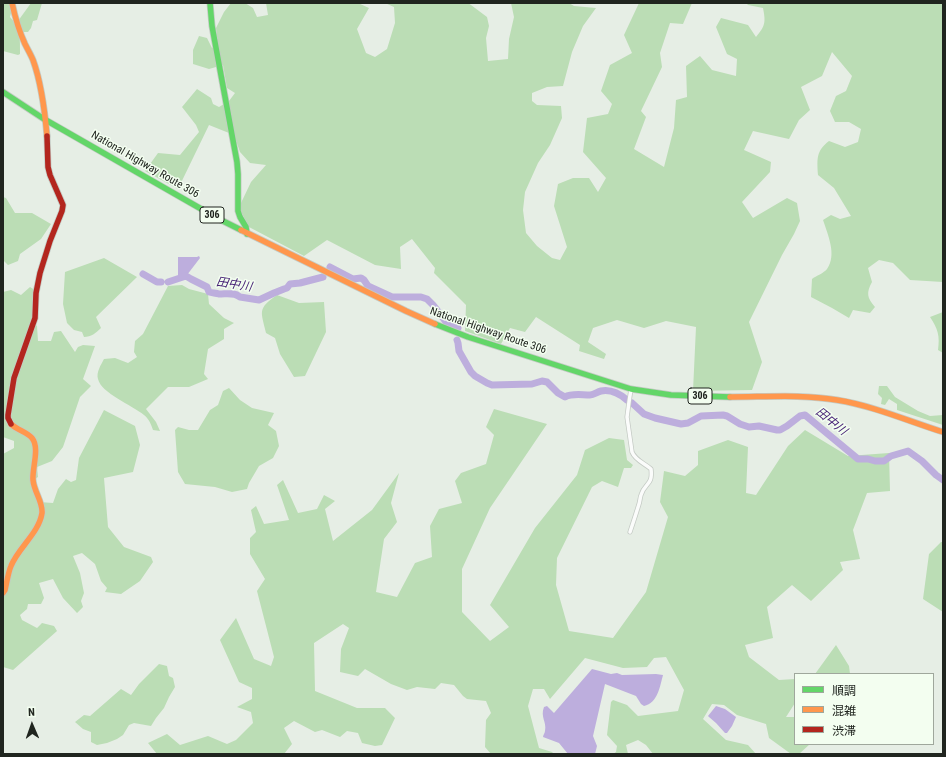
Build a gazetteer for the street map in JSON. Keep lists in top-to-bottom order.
{
  "streets": {
    "main road": ["National Highway Route 306", "306"]
  },
  "water": ["田中川"],
  "legend": ["順調", "混雑", "渋滞"],
  "north": "top"
}
